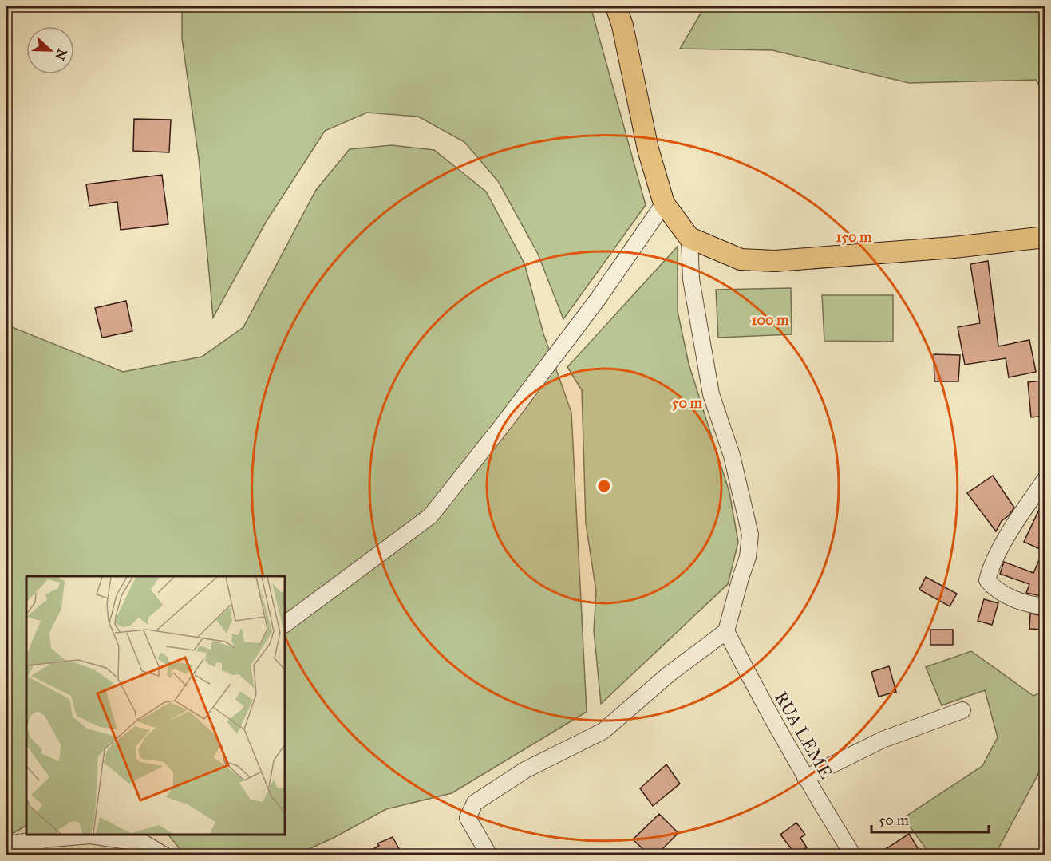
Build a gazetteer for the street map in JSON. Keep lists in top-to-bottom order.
{
  "streets": {
    "street": ["RUA LEME"]
  },
  "scale_bar": "50 m",
  "north": "right",
  "rings": ["150 m", "100 m", "50 m"]
}
